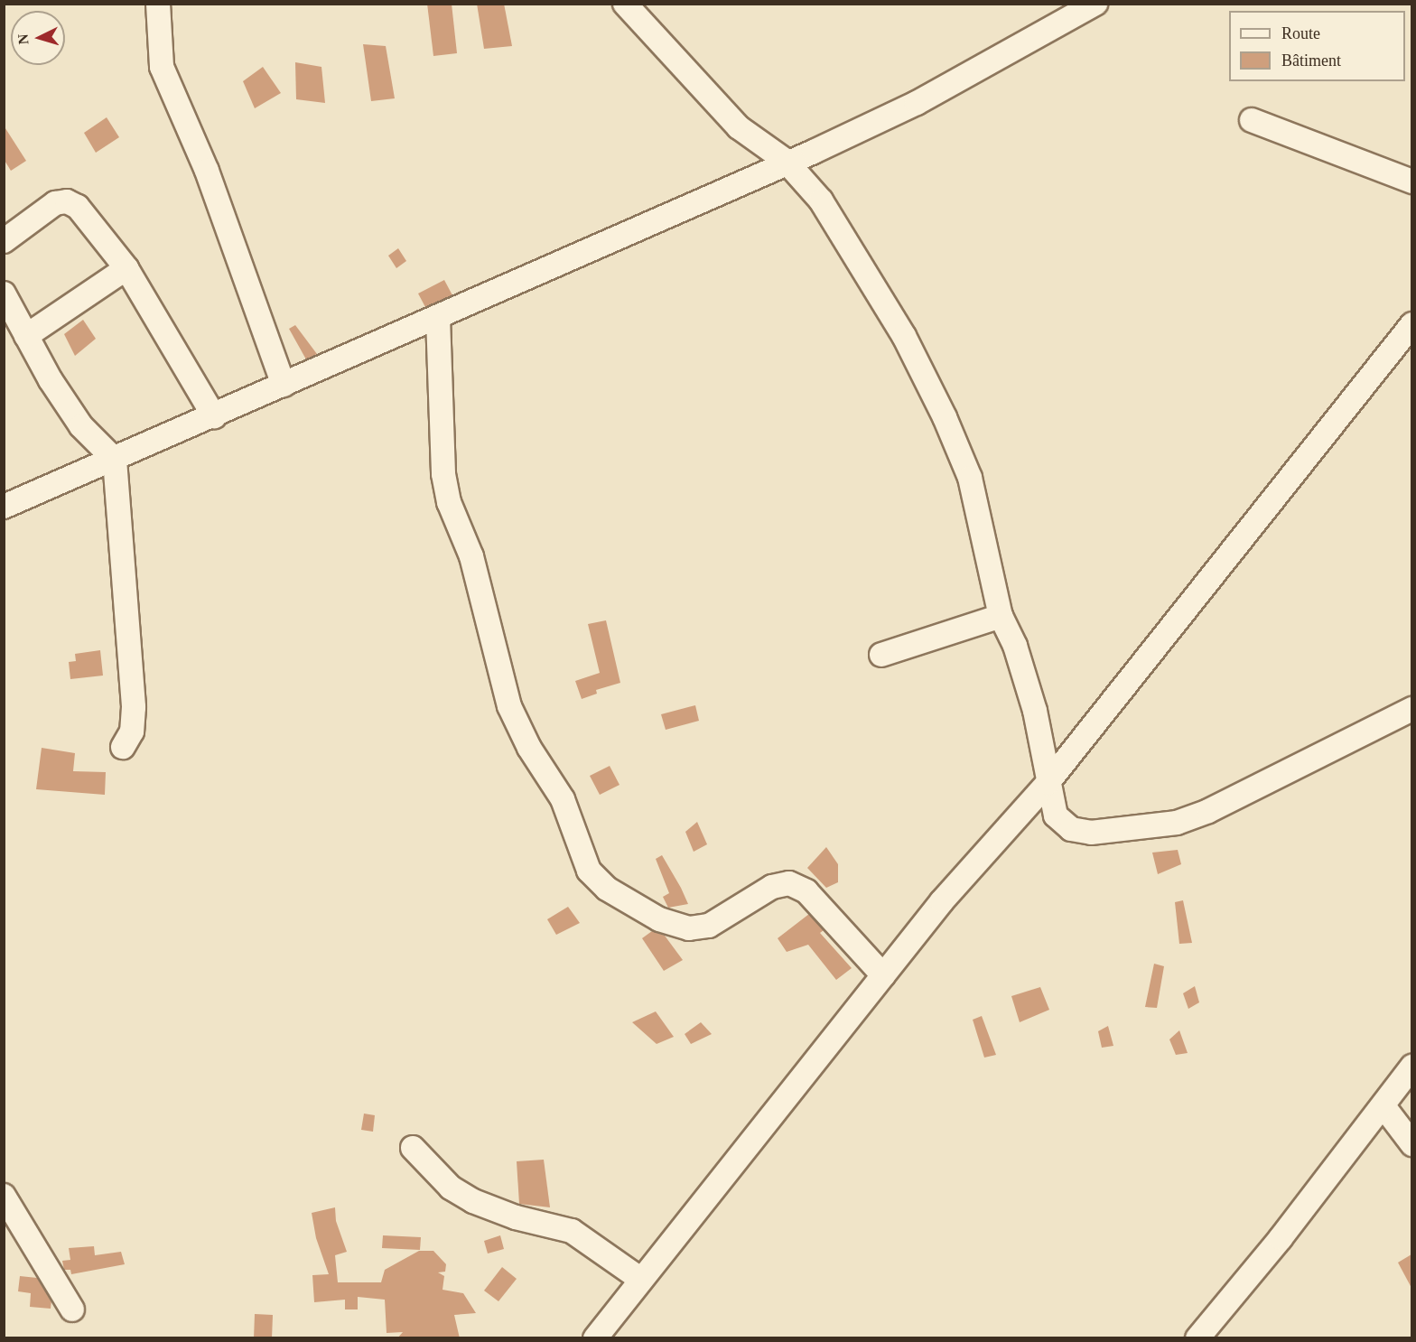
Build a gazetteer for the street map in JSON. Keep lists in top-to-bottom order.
{
  "legend": ["Route", "Bâtiment"],
  "north": "left"
}
